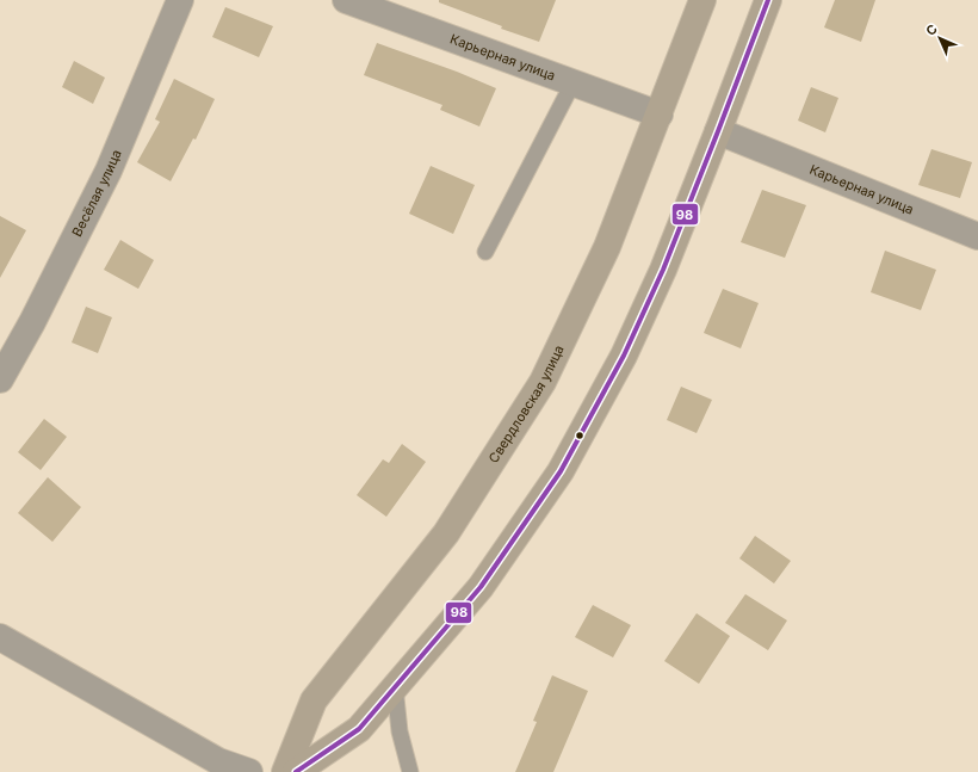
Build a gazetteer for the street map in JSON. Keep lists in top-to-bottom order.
{
  "streets": {
    "highway": ["Свердловская улица"],
    "street": ["Карьерная улица", "Весёлая улица"]
  },
  "crossings": [
    ["Карьерная улица", "Свердловская улица"]
  ],
  "lines": ["transit line 98"],
  "north": "top left"
}
